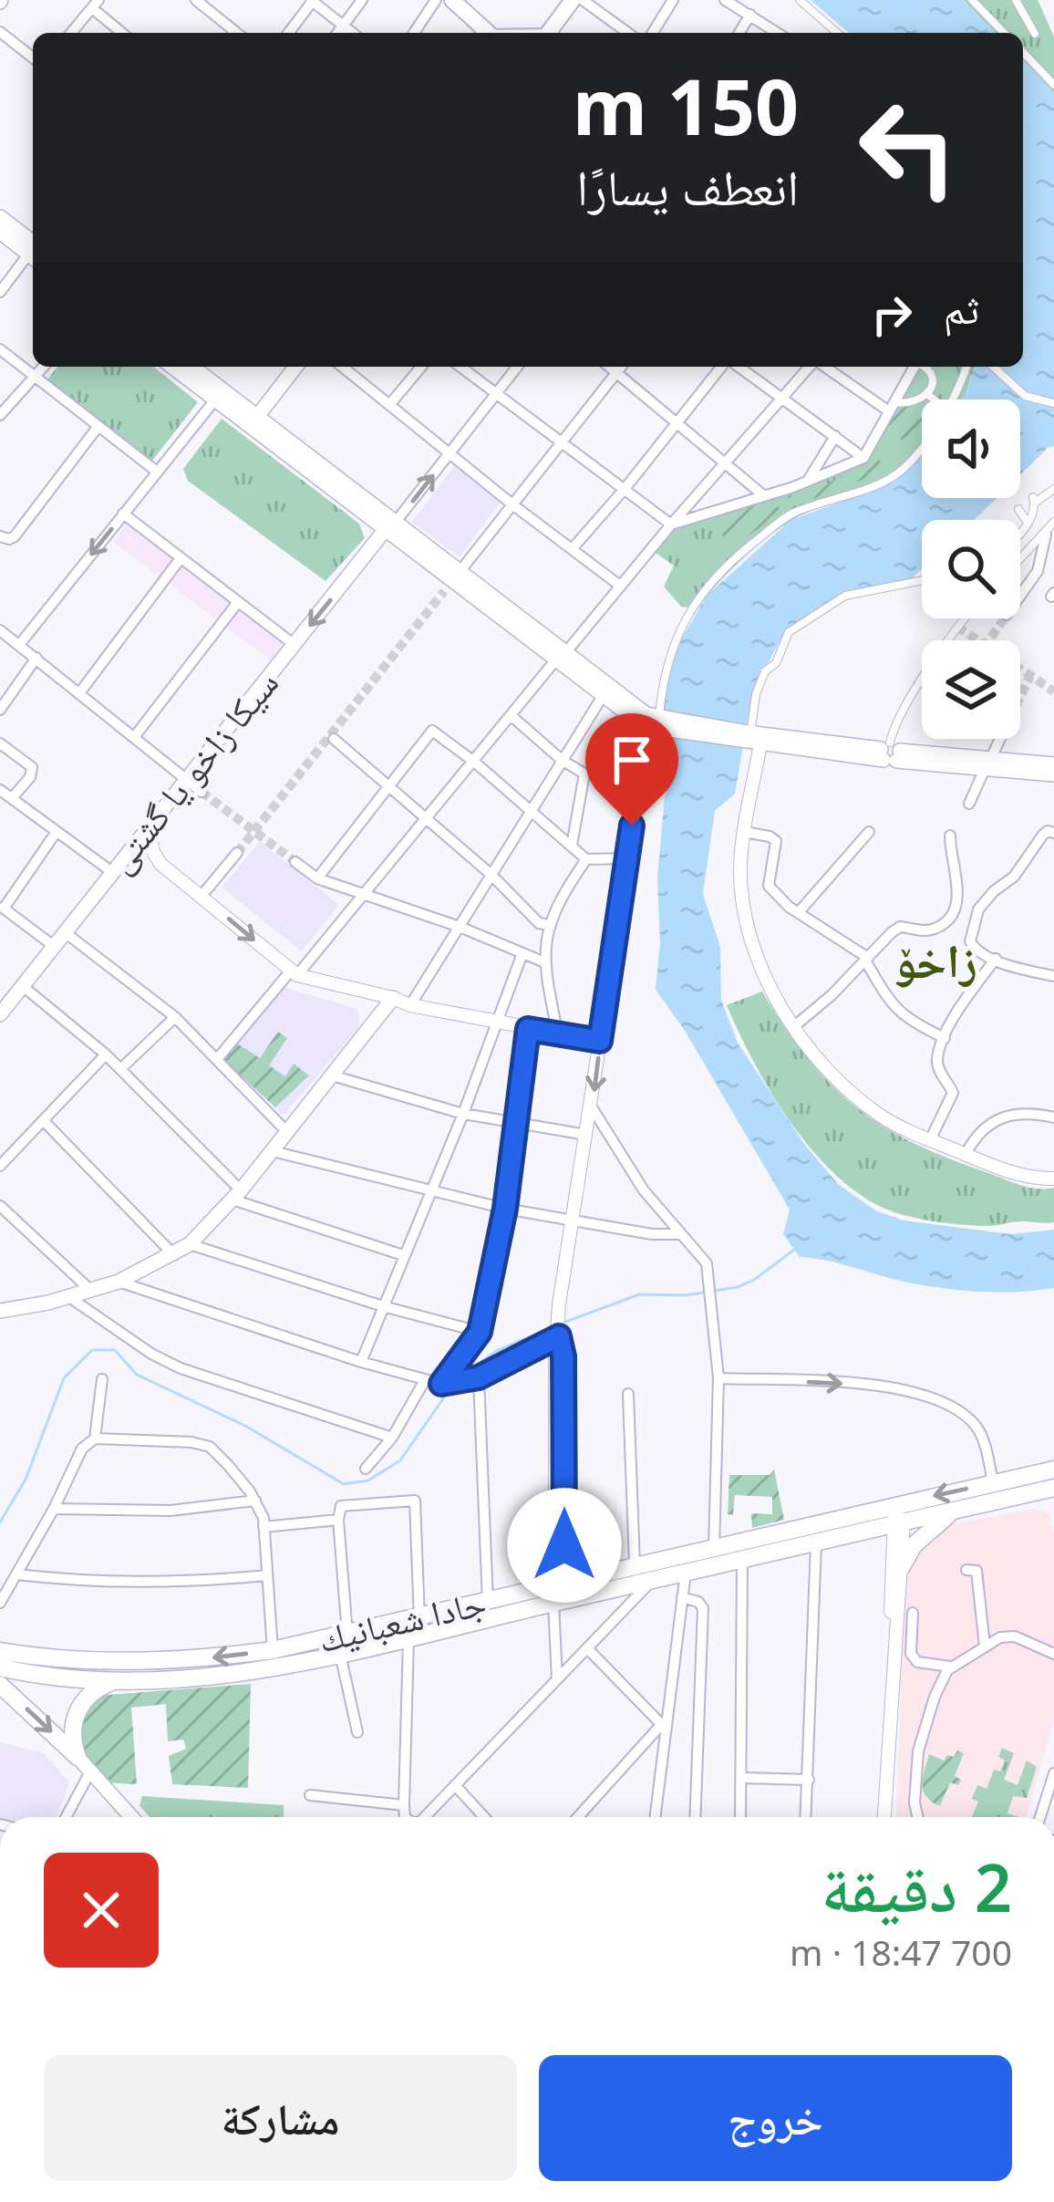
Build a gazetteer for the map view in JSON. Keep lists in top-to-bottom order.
{
  "streets": {
    "highway": ["جادا شعبانيك"],
    "main road": ["سیکا زاخو یا گشتى"]
  },
  "districts": ["زاخۆ"],
  "page": {
    "turn": ["150 m", "انعطف يسارًا"],
    "then": "ثم",
    "heading": ["2 دقيقة", "700 m · 18:47"],
    "buttons": ["خروج", "مشاركة"]
  }
}
